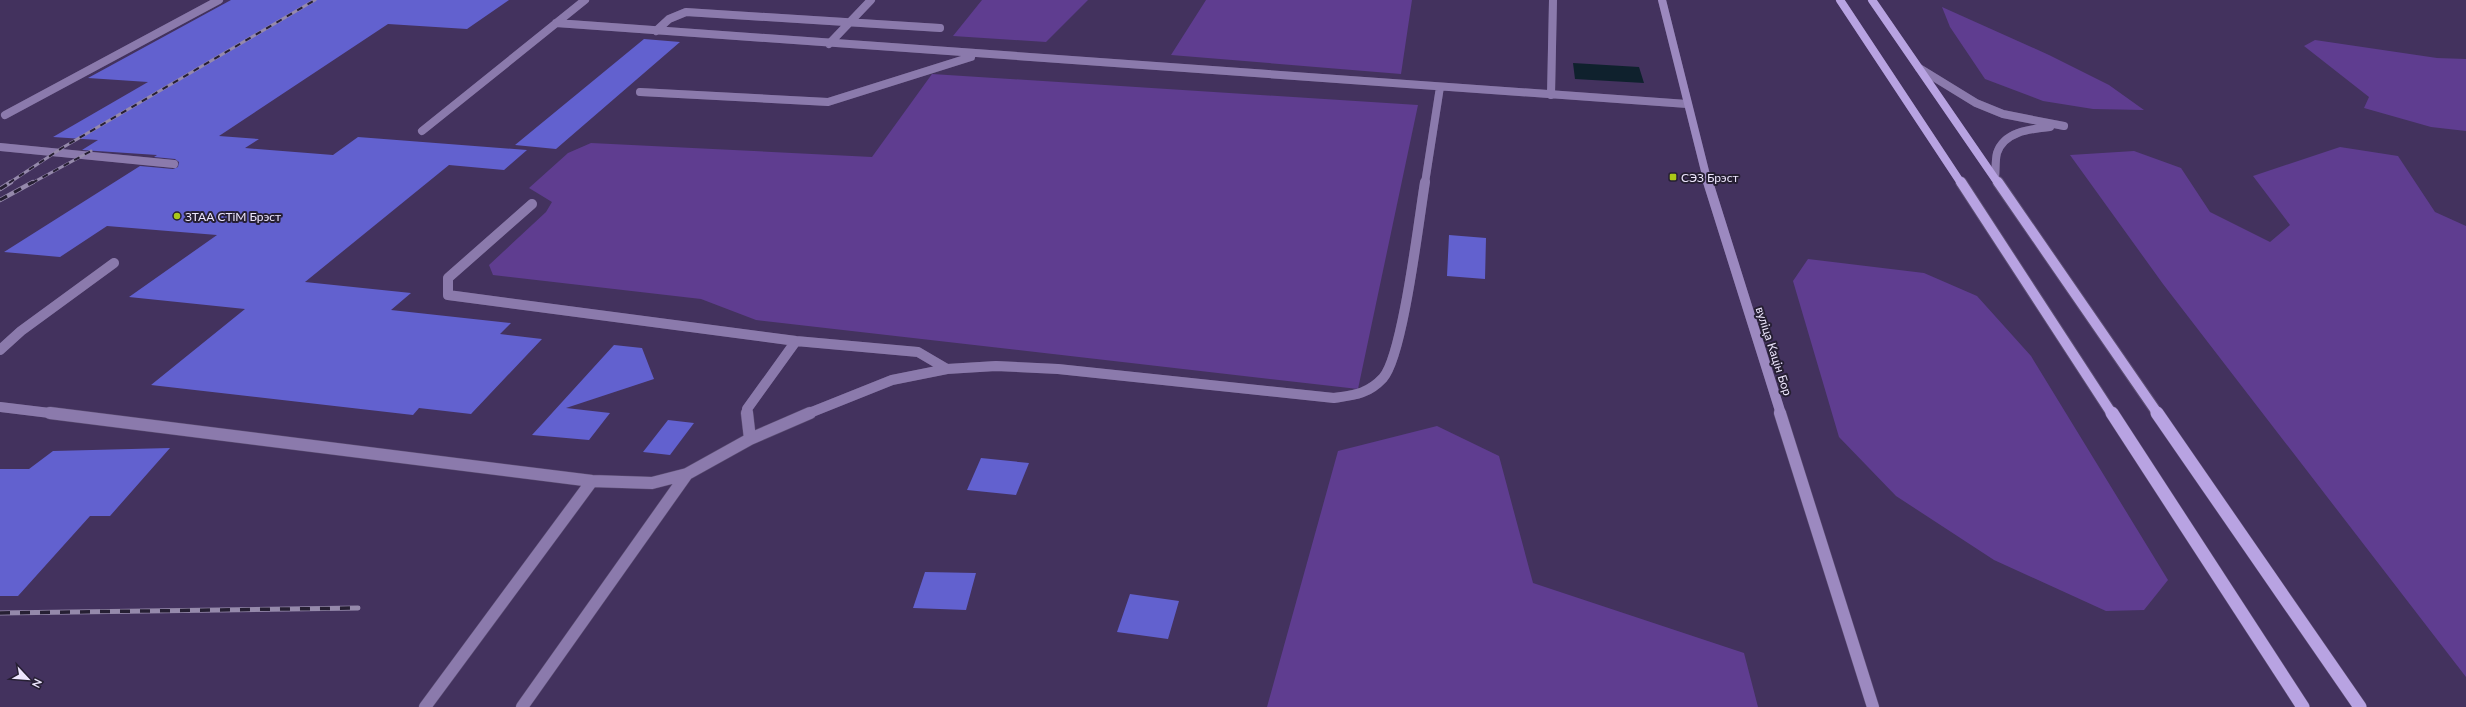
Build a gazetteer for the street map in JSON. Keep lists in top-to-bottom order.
{
  "streets": {
    "main road": ["вуліца Кацін Бор"]
  },
  "places": {
    "transit": ["СЭЗ Брэст"],
    "other": ["ЗТАА СТіМ Брэст"]
  },
  "north": "bottom right"
}
